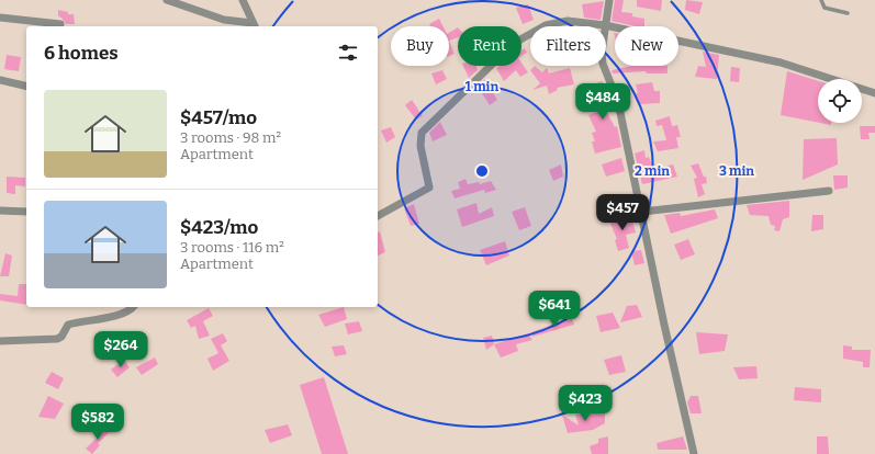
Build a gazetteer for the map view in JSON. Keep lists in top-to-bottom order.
{
  "page": {
    "chip": [
      "Buy",
      "Rent",
      "Filters",
      "New"
    ],
    "heading": "6 homes",
    "list": [
      {
        "name": "$457/mo",
        "note": "3 rooms · 98 m² · Apartment"
      },
      {
        "name": "$423/mo",
        "note": "3 rooms · 116 m² · Apartment"
      }
    ],
    "price": [
      "$484",
      "$457",
      "$641",
      "$264",
      "$423",
      "$582"
    ]
  },
  "rings": ["1 min", "2 min", "3 min"]
}
